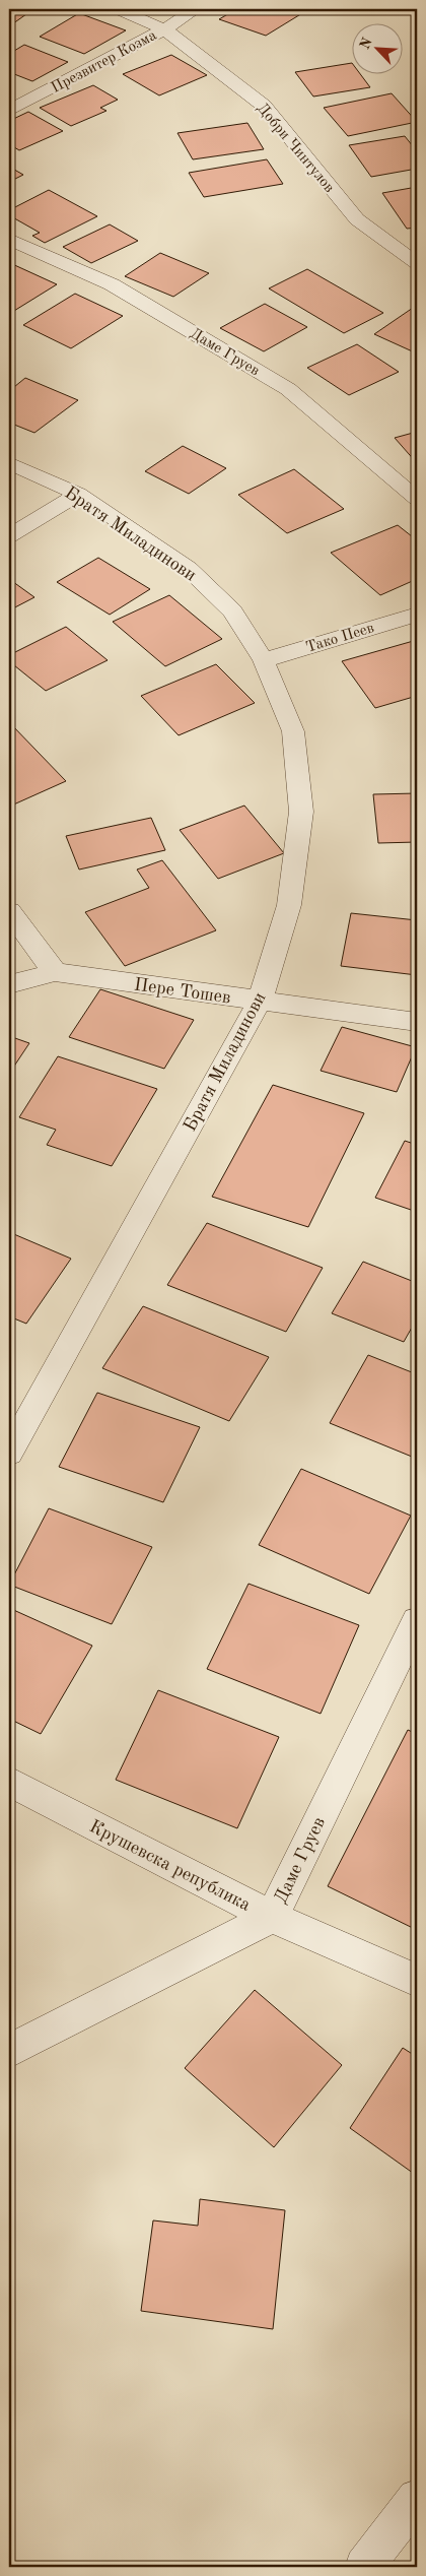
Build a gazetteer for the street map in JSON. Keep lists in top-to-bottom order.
{
  "streets": {
    "street": [
      "Презвитер Козма",
      "Добри Чинтулов",
      "Даме Груев",
      "Братя Миладинови",
      "Тако Пеев",
      "Пере Тошев",
      "Крушевска република"
    ]
  },
  "crossings": [
    ["Презвитер Козма", "Добри Чинтулов"],
    ["Даме Груев", "Крушевска република"],
    ["Братя Миладинови", "Тако Пеев"],
    ["Братя Миладинови", "Пере Тошев"]
  ],
  "north": "top left"
}
